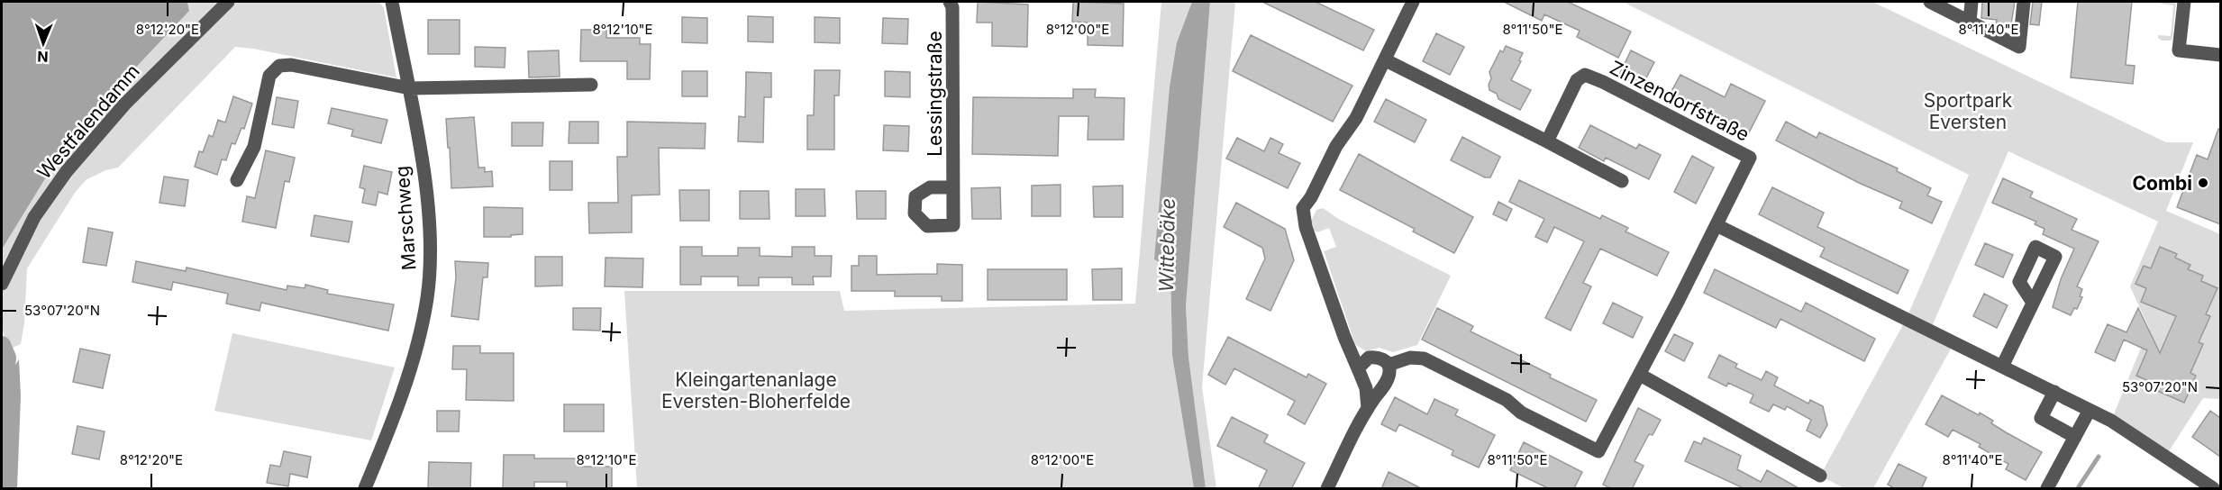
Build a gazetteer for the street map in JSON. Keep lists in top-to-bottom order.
{
  "streets": {
    "street": [
      "Lessingstraße",
      "Zinzendorfstraße",
      "Westfalendamm",
      "Marschweg"
    ]
  },
  "water": ["Wittebäke"],
  "parks": ["Sportpark Eversten", "Kleingartenanlage Eversten-Bloherfelde"],
  "places": ["Combi"],
  "north": "bottom",
  "coordinates": [
    "8°12'20\"E",
    "8°12'10\"E",
    "8°12'00\"E",
    "8°11'50\"E",
    "8°11'40\"E",
    "53°07'20\"N"
  ]
}
